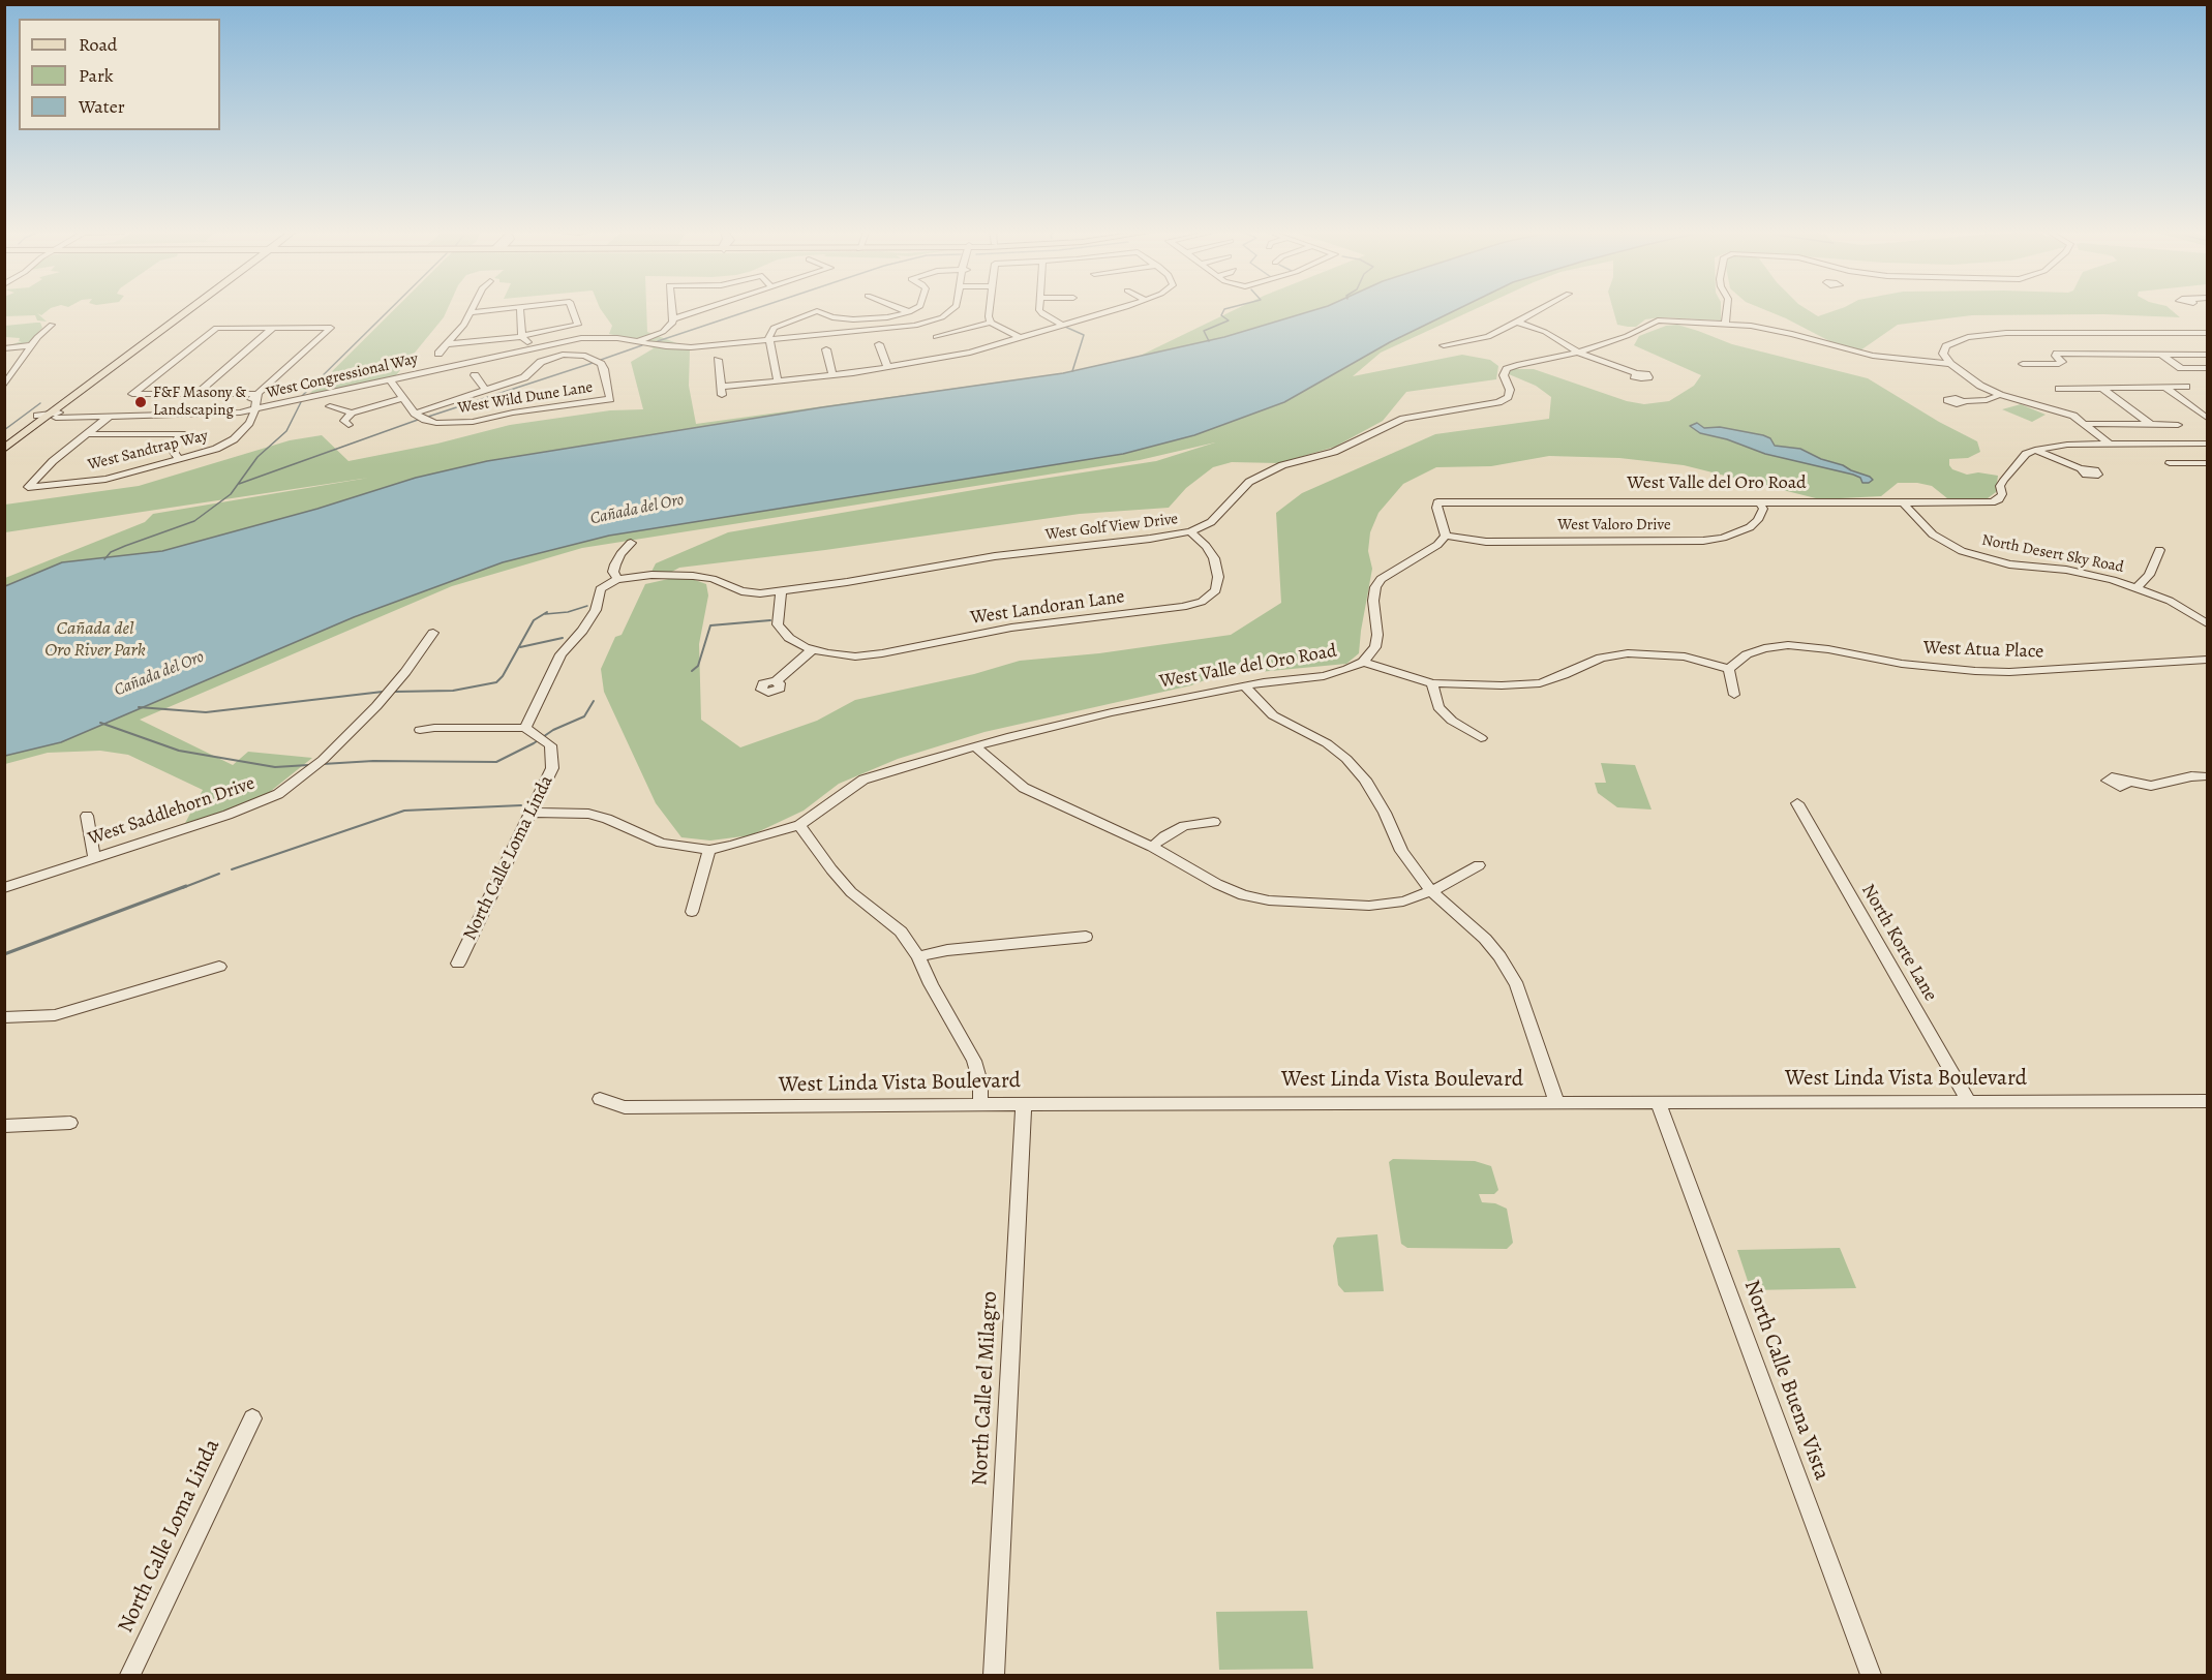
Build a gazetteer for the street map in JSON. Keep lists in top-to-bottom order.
{
  "streets": {
    "street": [
      "West Congressional Way",
      "West Wild Dune Lane",
      "West Sandtrap Way",
      "West Valle del Oro Road",
      "West Valoro Drive",
      "West Golf View Drive",
      "North Desert Sky Road",
      "West Landoran Lane",
      "West Atua Place",
      "West Saddlehorn Drive",
      "North Calle Loma Linda",
      "North Korte Lane",
      "West Linda Vista Boulevard",
      "North Calle Buena Vista",
      "North Calle el Milagro"
    ]
  },
  "crossings": [
    ["West Congressional Way", "West Sandtrap Way"],
    ["West Valle del Oro Road", "West Valoro Drive"],
    ["West Valle del Oro Road", "North Desert Sky Road"],
    ["West Valle del Oro Road", "North Calle Loma Linda"],
    ["West Golf View Drive", "West Landoran Lane"],
    ["North Korte Lane", "West Linda Vista Boulevard"],
    ["West Linda Vista Boulevard", "North Calle Buena Vista"],
    ["West Linda Vista Boulevard", "North Calle el Milagro"]
  ],
  "water": ["Cañada del Oro"],
  "parks": ["Cañada del Oro River Park"],
  "places": ["F&F Masony & Landscaping"],
  "legend": ["Road", "Park", "Water"]
}
